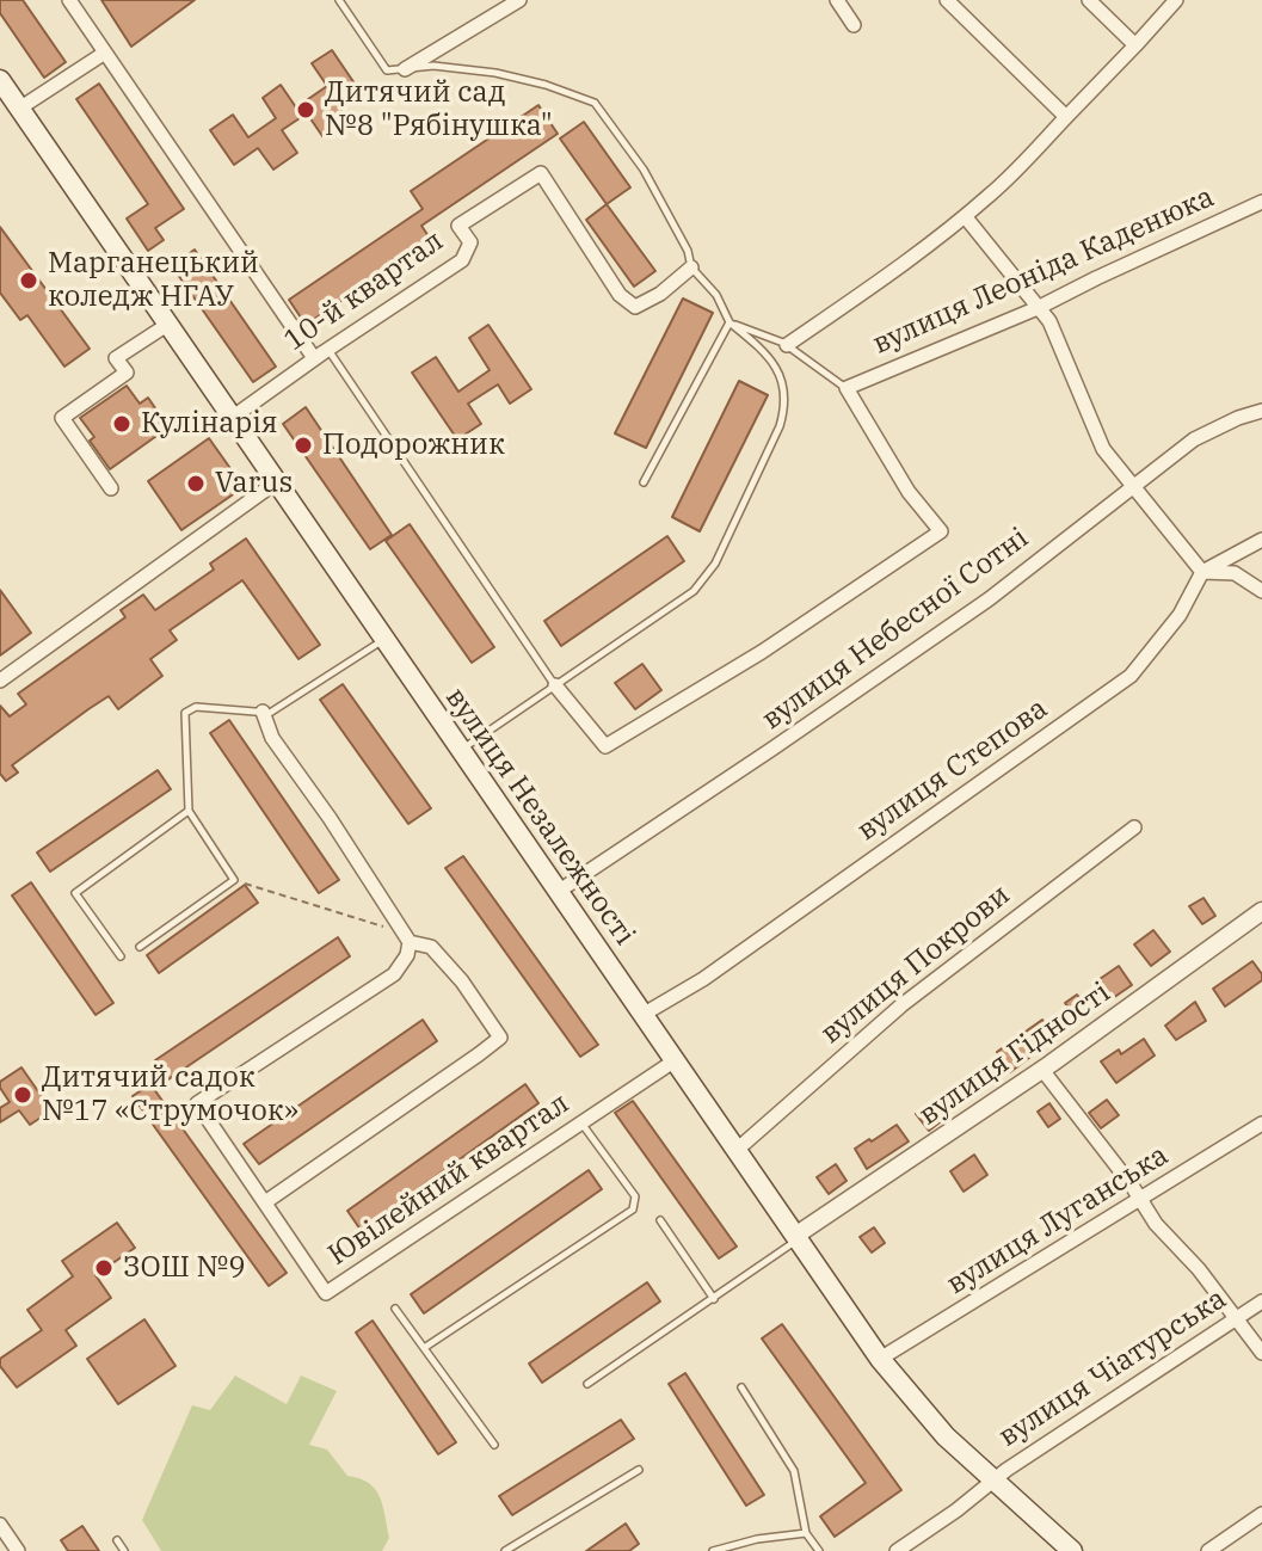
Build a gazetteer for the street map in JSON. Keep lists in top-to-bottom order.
{
  "streets": {
    "main road": ["вулиця Незалежності"],
    "street": [
      "вулиця Леоніда Каденюка",
      "10-й квартал",
      "вулиця Небесної Сотні",
      "вулиця Степова",
      "вулиця Покрови",
      "вулиця Гідності",
      "Ювілейний квартал",
      "вулиця Луганська",
      "вулиця Чіатурська"
    ]
  },
  "crossings": [
    ["10-й квартал", "вулиця Незалежності"],
    ["вулиця Небесної Сотні", "вулиця Незалежності"],
    ["вулиця Степова", "вулиця Незалежності"],
    ["вулиця Незалежності", "вулиця Покрови"],
    ["вулиця Незалежності", "вулиця Гідності"],
    ["вулиця Незалежності", "Ювілейний квартал"],
    ["вулиця Незалежності", "вулиця Луганська"],
    ["вулиця Незалежності", "вулиця Чіатурська"]
  ],
  "places": [
    "Дитячий сад №8 \"Рябінушка\"",
    "Марганецький коледж НГАУ",
    "Кулінарія",
    "Подорожник",
    "Varus",
    "Дитячий садок №17 «Струмочок»",
    "ЗОШ №9"
  ]
}
